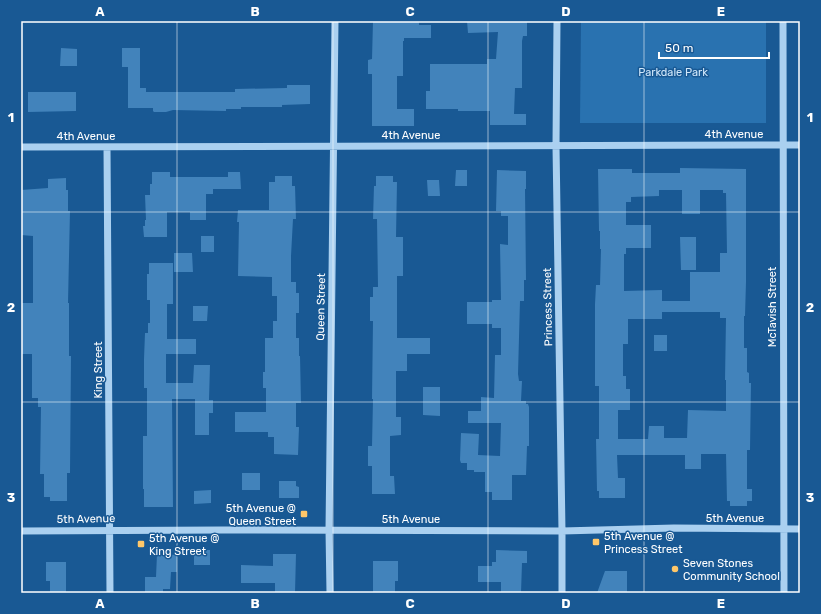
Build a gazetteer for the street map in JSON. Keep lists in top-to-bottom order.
{
  "streets": {
    "street": [
      "4th Avenue",
      "Queen Street",
      "Princess Street",
      "McTavish Street",
      "King Street",
      "5th Avenue"
    ]
  },
  "crossings": [
    ["4th Avenue", "Queen Street"],
    ["4th Avenue", "Princess Street"],
    ["4th Avenue", "McTavish Street"],
    ["4th Avenue", "King Street"],
    ["Queen Street", "5th Avenue"],
    ["Princess Street", "5th Avenue"],
    ["McTavish Street", "5th Avenue"],
    ["King Street", "5th Avenue"]
  ],
  "parks": ["Parkdale Park"],
  "places": {
    "transit": ["5th Avenue @ Queen Street", "5th Avenue @ Princess Street", "5th Avenue @ King Street"],
    "other": ["Seven Stones Community School"]
  },
  "scale_bar": "50 m",
  "grid": {
    "columns": [
      "A",
      "B",
      "C",
      "D",
      "E"
    ],
    "rows": ["1", "2", "3"]
  }
}
